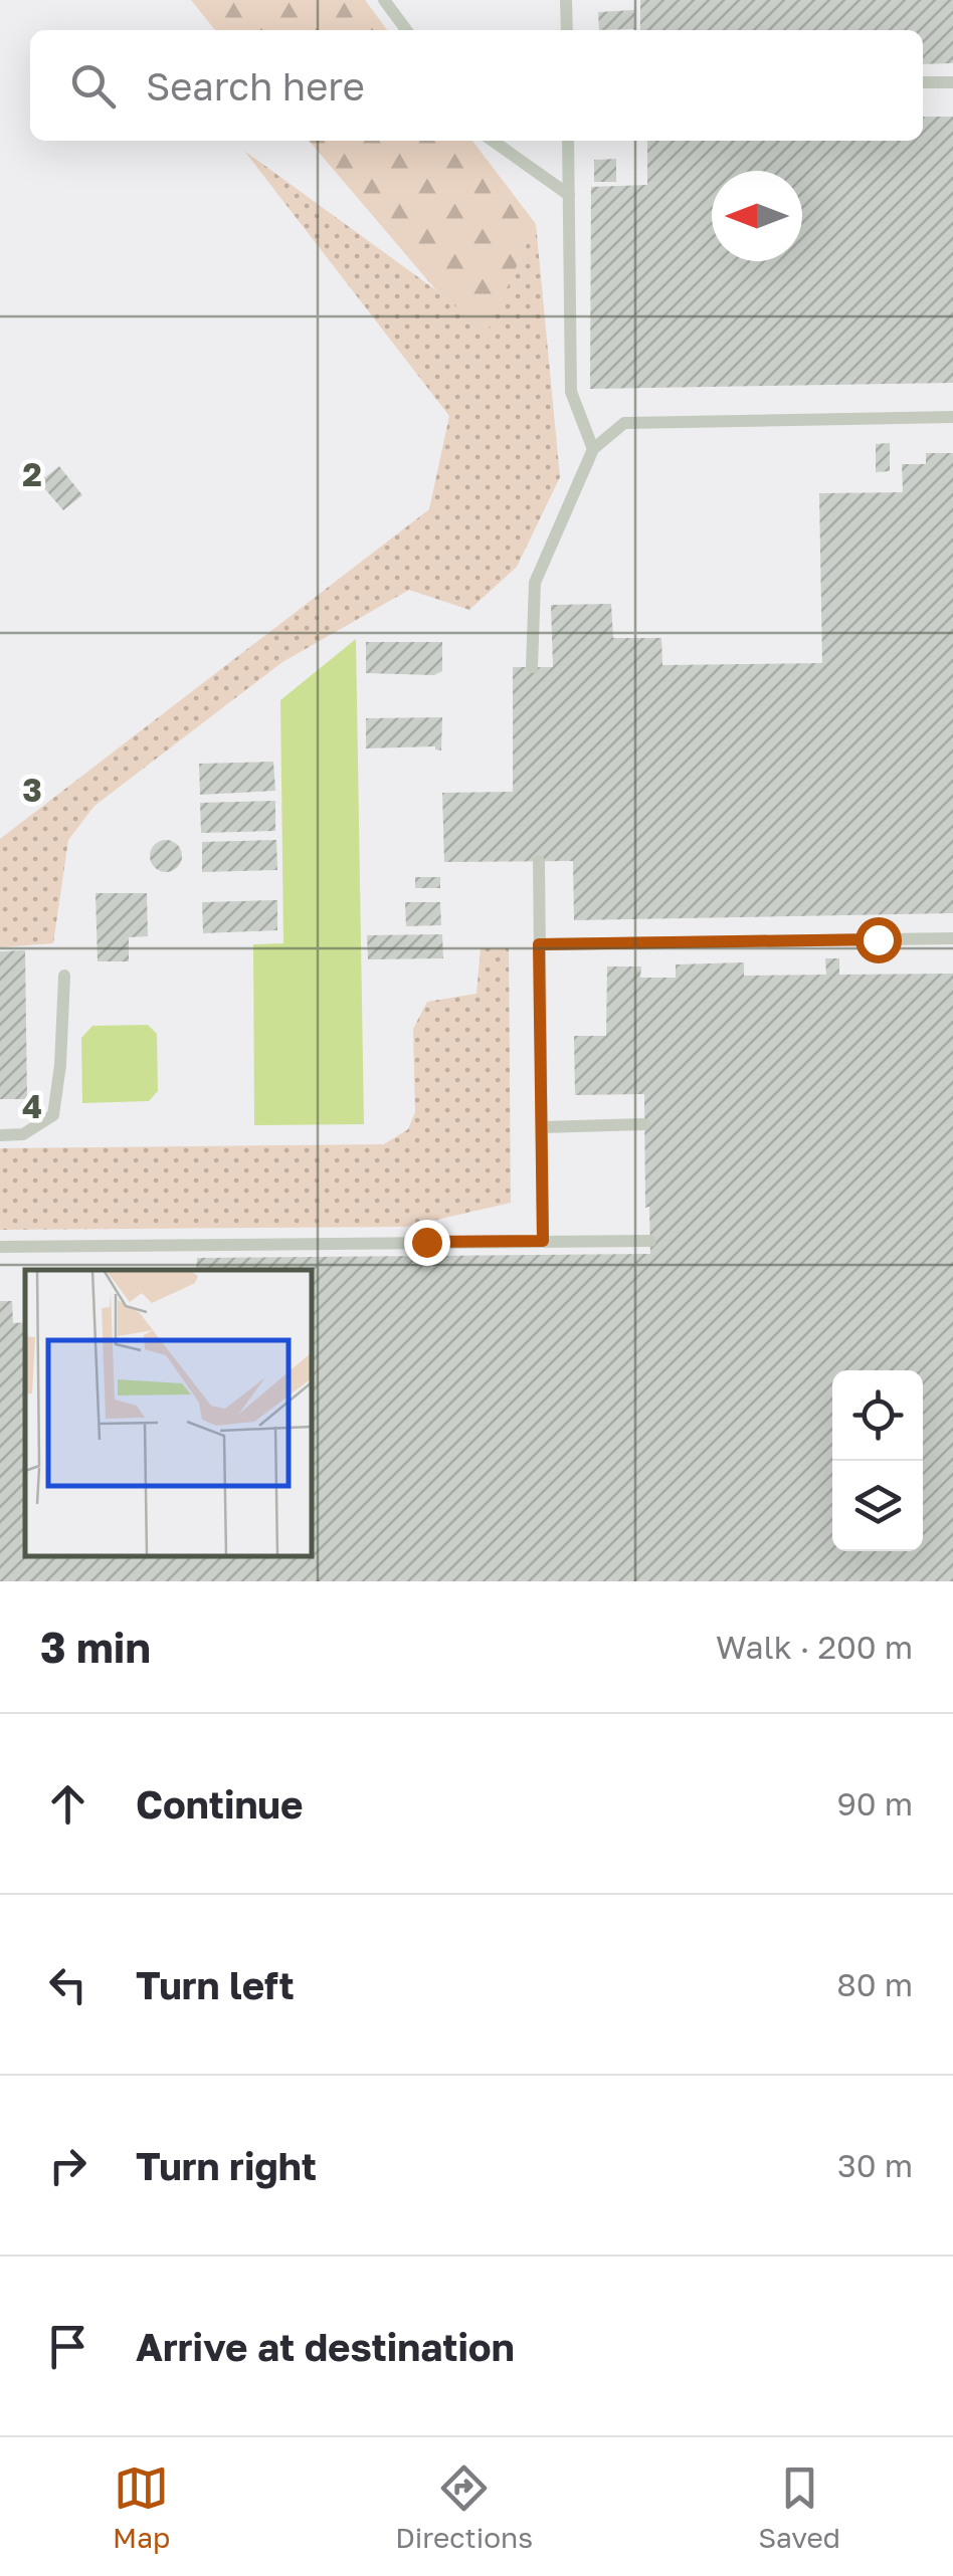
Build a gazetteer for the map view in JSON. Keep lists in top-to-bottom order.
{
  "north": "left",
  "page": {
    "search": "Search here",
    "heading": ["3 min", "Walk · 200 m"],
    "list": [
      ["Continue", "90 m"],
      ["Turn left", "80 m"],
      ["Turn right", "30 m"],
      "Arrive at destination"
    ],
    "nav": ["Map", "Directions", "Saved"]
  },
  "grid": {
    "rows": ["2", "3", "4"]
  }
}
